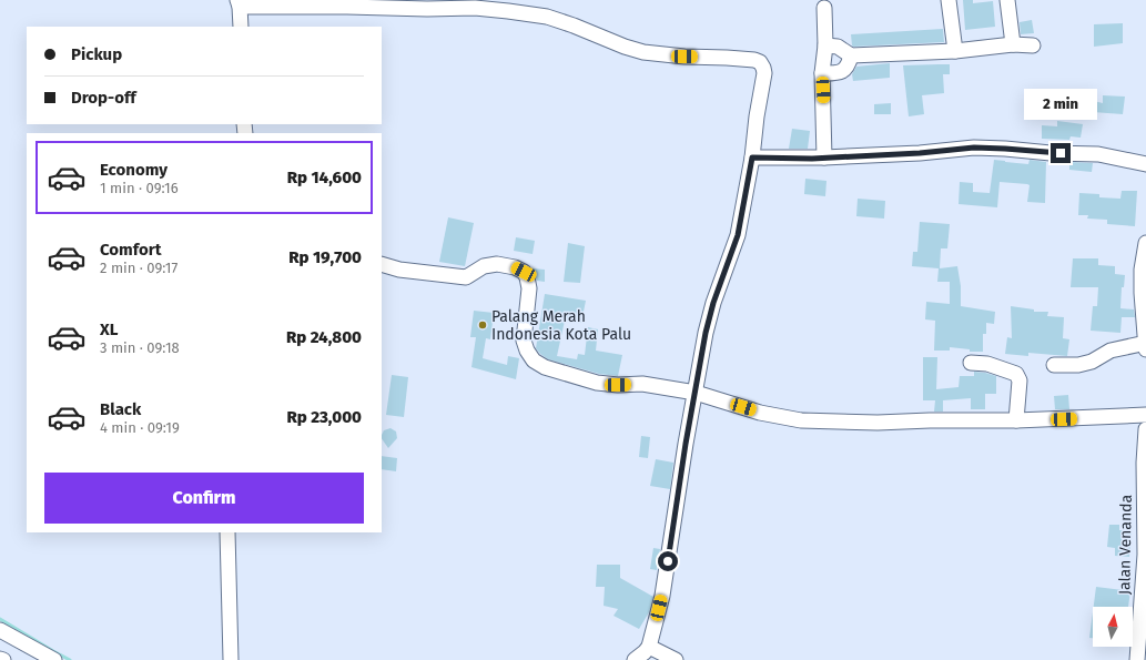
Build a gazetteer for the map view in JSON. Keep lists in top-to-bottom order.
{
  "streets": {
    "street": ["Jalan Venanda"]
  },
  "places": ["Palang Merah Indonesia Kota Palu"],
  "north": "top",
  "page": {
    "banner": ["Pickup", "Drop-off"],
    "bubble": "2 min",
    "list": [
      {
        "name": "Economy",
        "note": "1 min · 09:16",
        "value": "Rp 14,600"
      },
      {
        "name": "Comfort",
        "note": "2 min · 09:17",
        "value": "Rp 19,700"
      },
      {
        "name": "XL",
        "note": "3 min · 09:18",
        "value": "Rp 24,800"
      },
      {
        "name": "Black",
        "note": "4 min · 09:19",
        "value": "Rp 23,000"
      }
    ],
    "buttons": "Confirm"
  }
}
